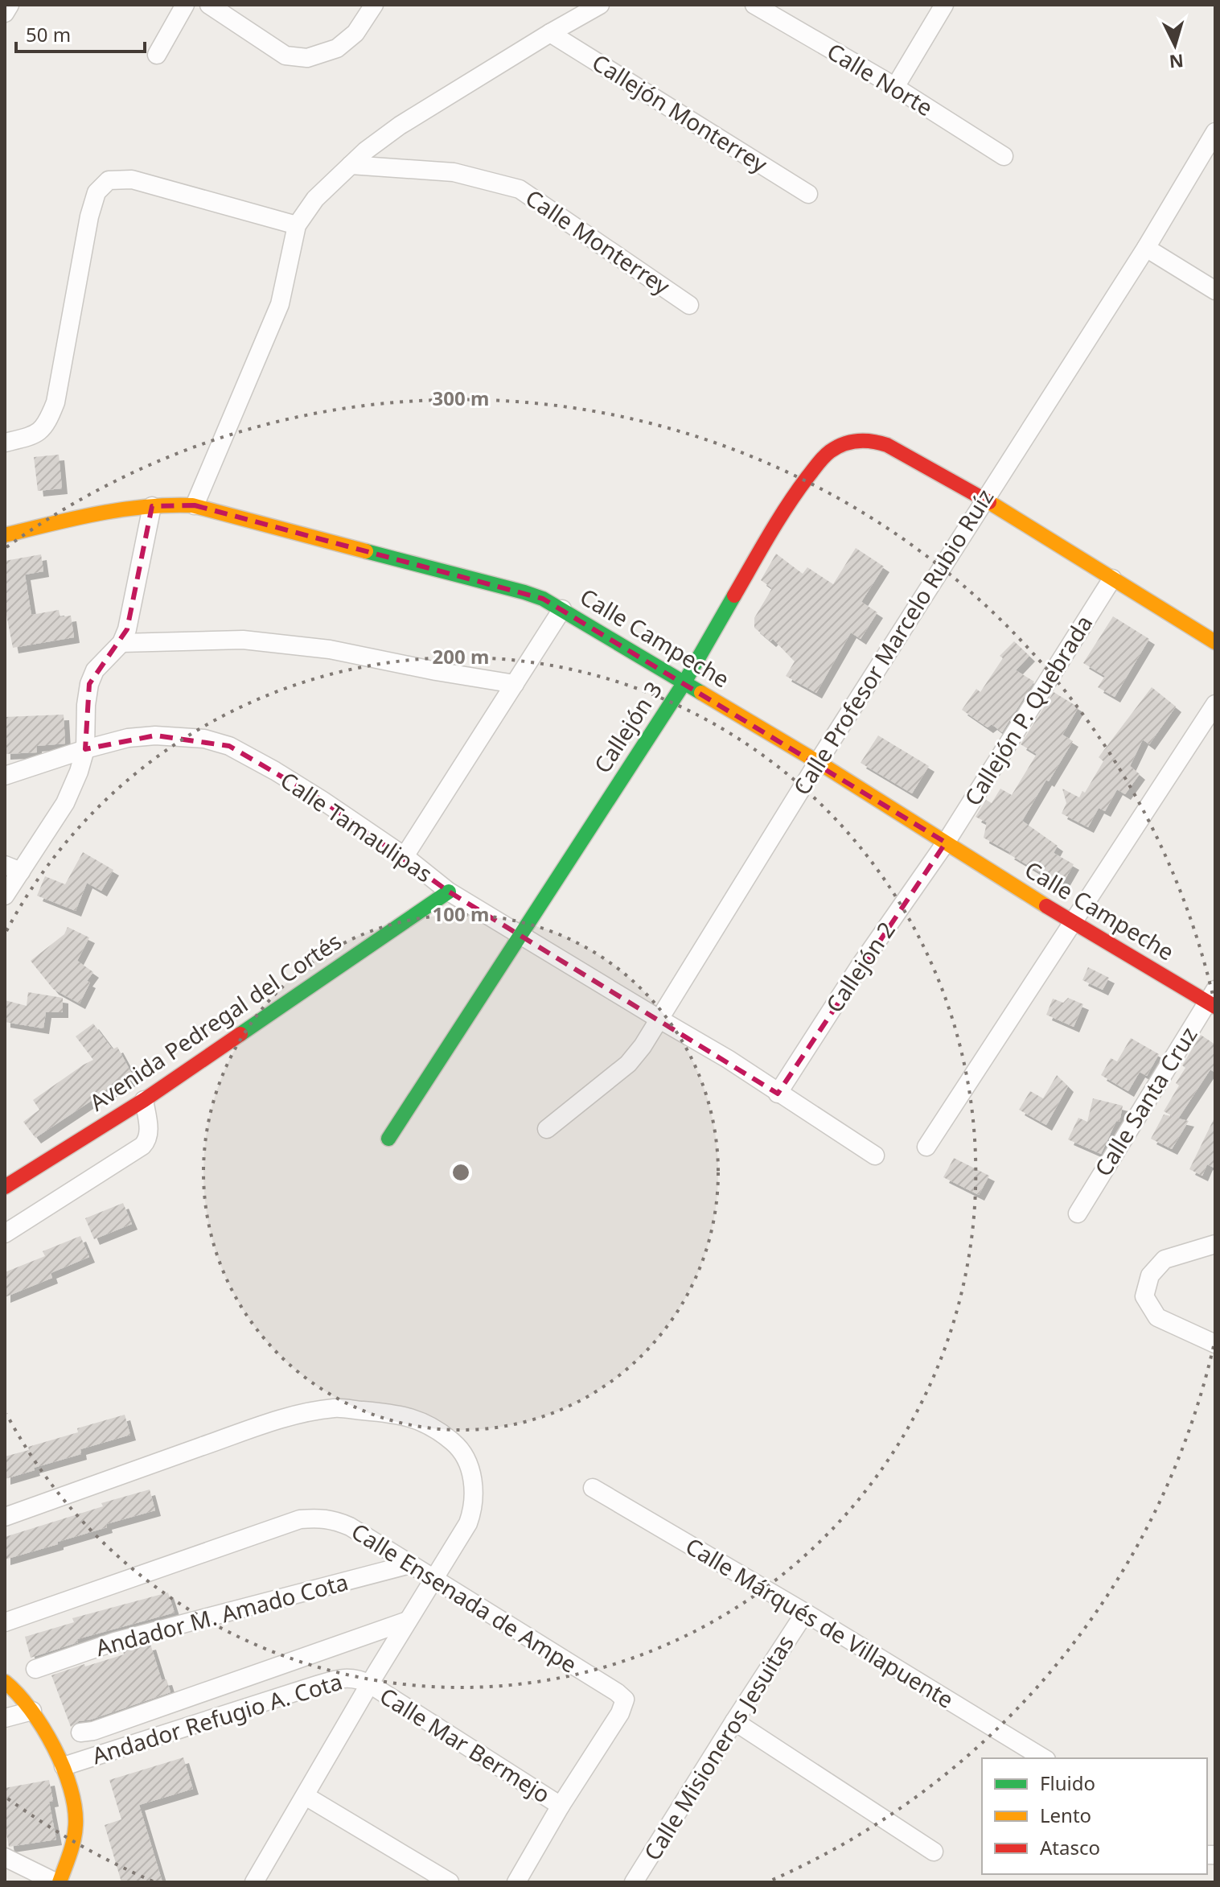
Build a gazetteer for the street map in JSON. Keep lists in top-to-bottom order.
{
  "streets": {
    "street": [
      "Calle Norte",
      "Callejón Monterrey",
      "Calle Monterrey",
      "Calle Campeche",
      "Calle Profesor Marcelo Rubio Ruíz",
      "Callejón P. Quebrada",
      "Callejón 3",
      "Calle Tamaulipas",
      "Callejón 2",
      "Avenida Pedregal del Cortés",
      "Calle Santa Cruz",
      "Calle Ensenada de Ampe",
      "Andador M. Amado Cota",
      "Calle Márqués de Villapuente",
      "Andador Refugio A. Cota",
      "Calle Mar Bermejo",
      "Calle Misioneros Jesuitas"
    ]
  },
  "crossings": [
    ["Calle Campeche", "Calle Profesor Marcelo Rubio Ruíz"],
    ["Calle Campeche", "Callejón P. Quebrada"],
    ["Calle Campeche", "Callejón 3"],
    ["Calle Campeche", "Callejón 2"],
    ["Calle Campeche", "Calle Santa Cruz"],
    ["Calle Profesor Marcelo Rubio Ruíz", "Callejón 3"],
    ["Calle Profesor Marcelo Rubio Ruíz", "Calle Tamaulipas"],
    ["Callejón P. Quebrada", "Callejón 3"],
    ["Callejón P. Quebrada", "Callejón 2"],
    ["Callejón 3", "Calle Tamaulipas"],
    ["Calle Tamaulipas", "Callejón 2"],
    ["Calle Tamaulipas", "Avenida Pedregal del Cortés"],
    ["Calle Ensenada de Ampe", "Andador M. Amado Cota"],
    ["Calle Ensenada de Ampe", "Calle Mar Bermejo"],
    ["Calle Márqués de Villapuente", "Calle Misioneros Jesuitas"],
    ["Andador Refugio A. Cota", "Calle Mar Bermejo"]
  ],
  "legend": ["Fluido", "Lento", "Atasco"],
  "scale_bar": "50 m",
  "north": "bottom",
  "rings": ["300 m", "200 m", "100 m"]
}
